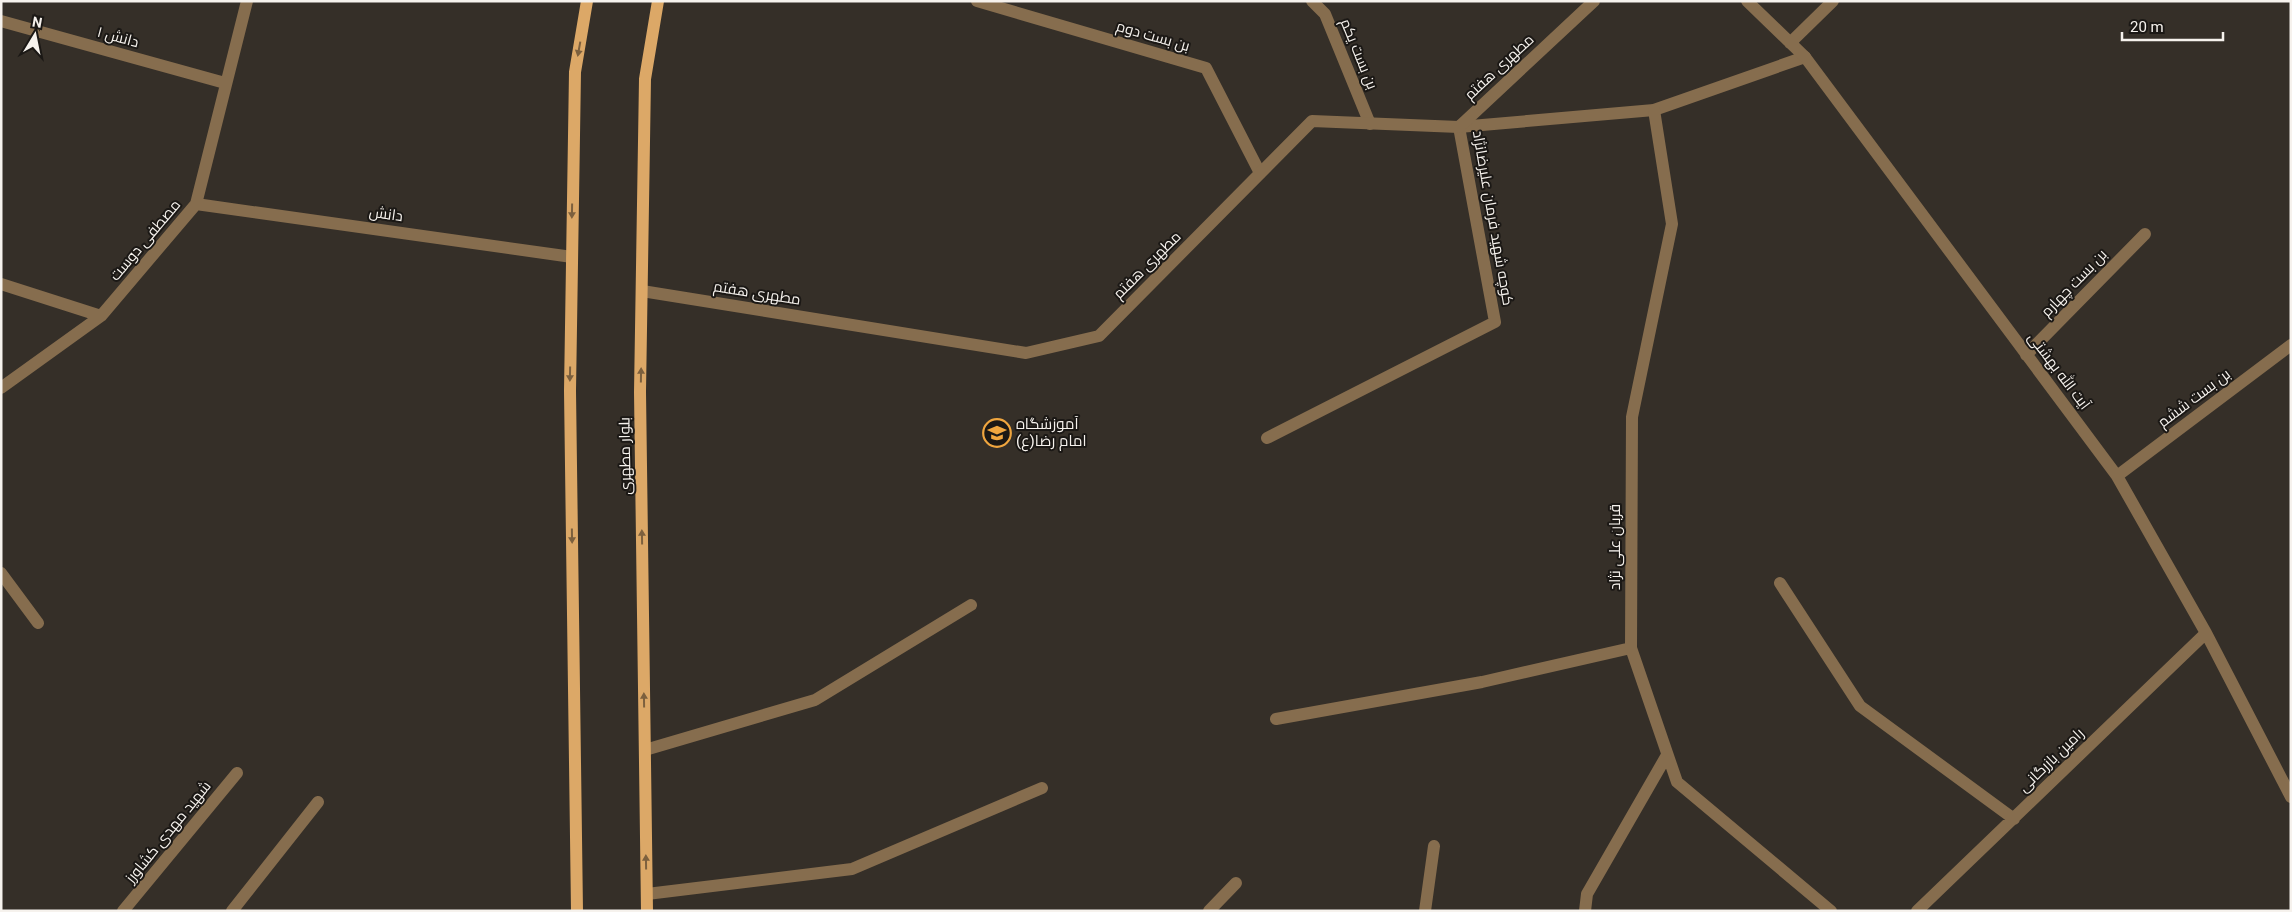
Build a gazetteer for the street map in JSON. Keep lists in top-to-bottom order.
{
  "streets": {
    "main road": ["بلوار مطهری"],
    "street": [
      "بن بست دوم",
      "دانش ۱",
      "بن بست یکم",
      "مطهری هفتم",
      "دانش",
      "کوچه شهید فرمان علیرضانژاد",
      "مصطفی دوست",
      "بن بست چهارم",
      "آیت الله بهشتی",
      "بن بست ششم",
      "قربان علی نژاد",
      "رامین بازرگانی",
      "شهید مهدی کشاورز"
    ]
  },
  "crossings": [
    ["بن بست دوم", "مطهری هفتم"],
    ["دانش ۱", "مصطفی دوست"],
    ["بن بست یکم", "مطهری هفتم"],
    ["مطهری هفتم", "کوچه شهید فرمان علیرضانژاد"],
    ["مطهری هفتم", "بلوار مطهری"],
    ["دانش", "مصطفی دوست"],
    ["کوچه شهید فرمان علیرضانژاد", "آیت الله بهشتی"],
    ["کوچه شهید فرمان علیرضانژاد", "قربان علی نژاد"],
    ["بن بست چهارم", "آیت الله بهشتی"],
    ["آیت الله بهشتی", "بن بست ششم"],
    ["آیت الله بهشتی", "رامین بازرگانی"]
  ],
  "places": {
    "school or university": ["آموزشگاه امام رضا(ع)"]
  },
  "scale_bar": "20 m",
  "north": "top"
}
